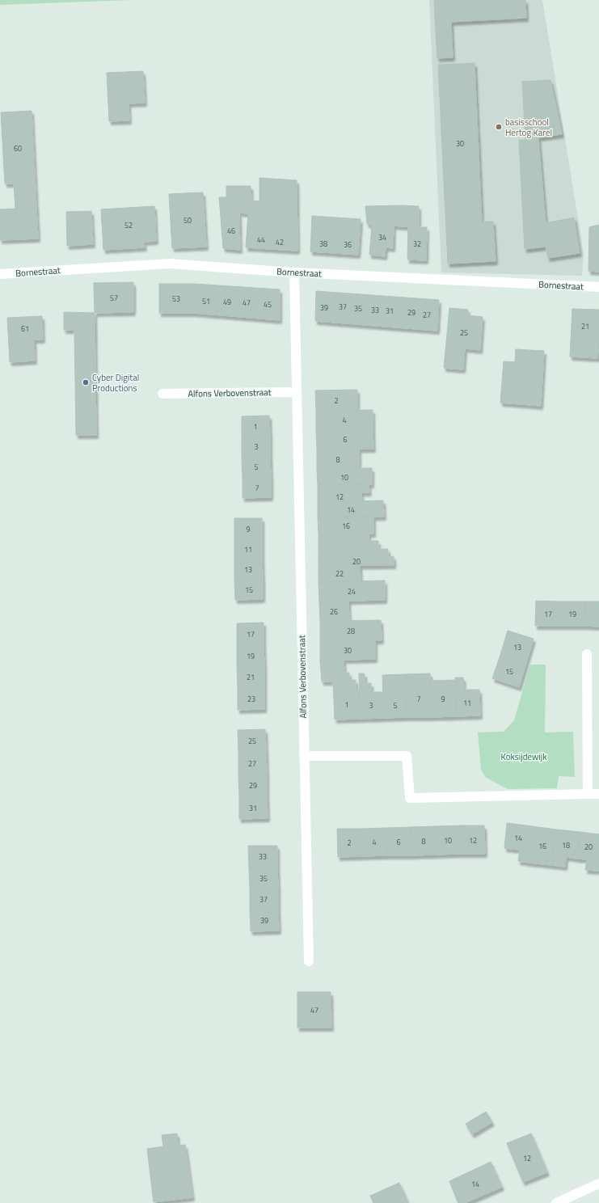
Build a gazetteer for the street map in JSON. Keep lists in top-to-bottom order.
{
  "streets": {
    "street": ["Bornestraat", "Alfons Verbovenstraat"]
  },
  "crossings": [
    ["Bornestraat", "Alfons Verbovenstraat"]
  ],
  "parks": ["Koksijdewijk"],
  "places": ["basisschool Hertog Karel", "Cyber Digital Productions"],
  "house_numbers": [
    "30",
    "60",
    "50",
    "52",
    "46",
    "34",
    "44",
    "42",
    "38",
    "32",
    "36",
    "57",
    "53",
    "51",
    "49",
    "47",
    "45",
    "37",
    "39",
    "35",
    "33",
    "31",
    "29",
    "27",
    "21",
    "61",
    "25",
    "2",
    "4",
    "1",
    "6",
    "3",
    "8",
    "5",
    "10",
    "7",
    "12",
    "14",
    "16",
    "9",
    "11",
    "20",
    "13",
    "22",
    "15",
    "24",
    "26",
    "17",
    "19",
    "28",
    "17",
    "13",
    "30",
    "19",
    "15",
    "21",
    "23",
    "7",
    "9",
    "11",
    "1",
    "3",
    "5",
    "25",
    "27",
    "29",
    "31",
    "14",
    "10",
    "12",
    "8",
    "4",
    "6",
    "2",
    "18",
    "16",
    "20",
    "33",
    "35",
    "37",
    "39",
    "47",
    "12",
    "14"
  ]
}
